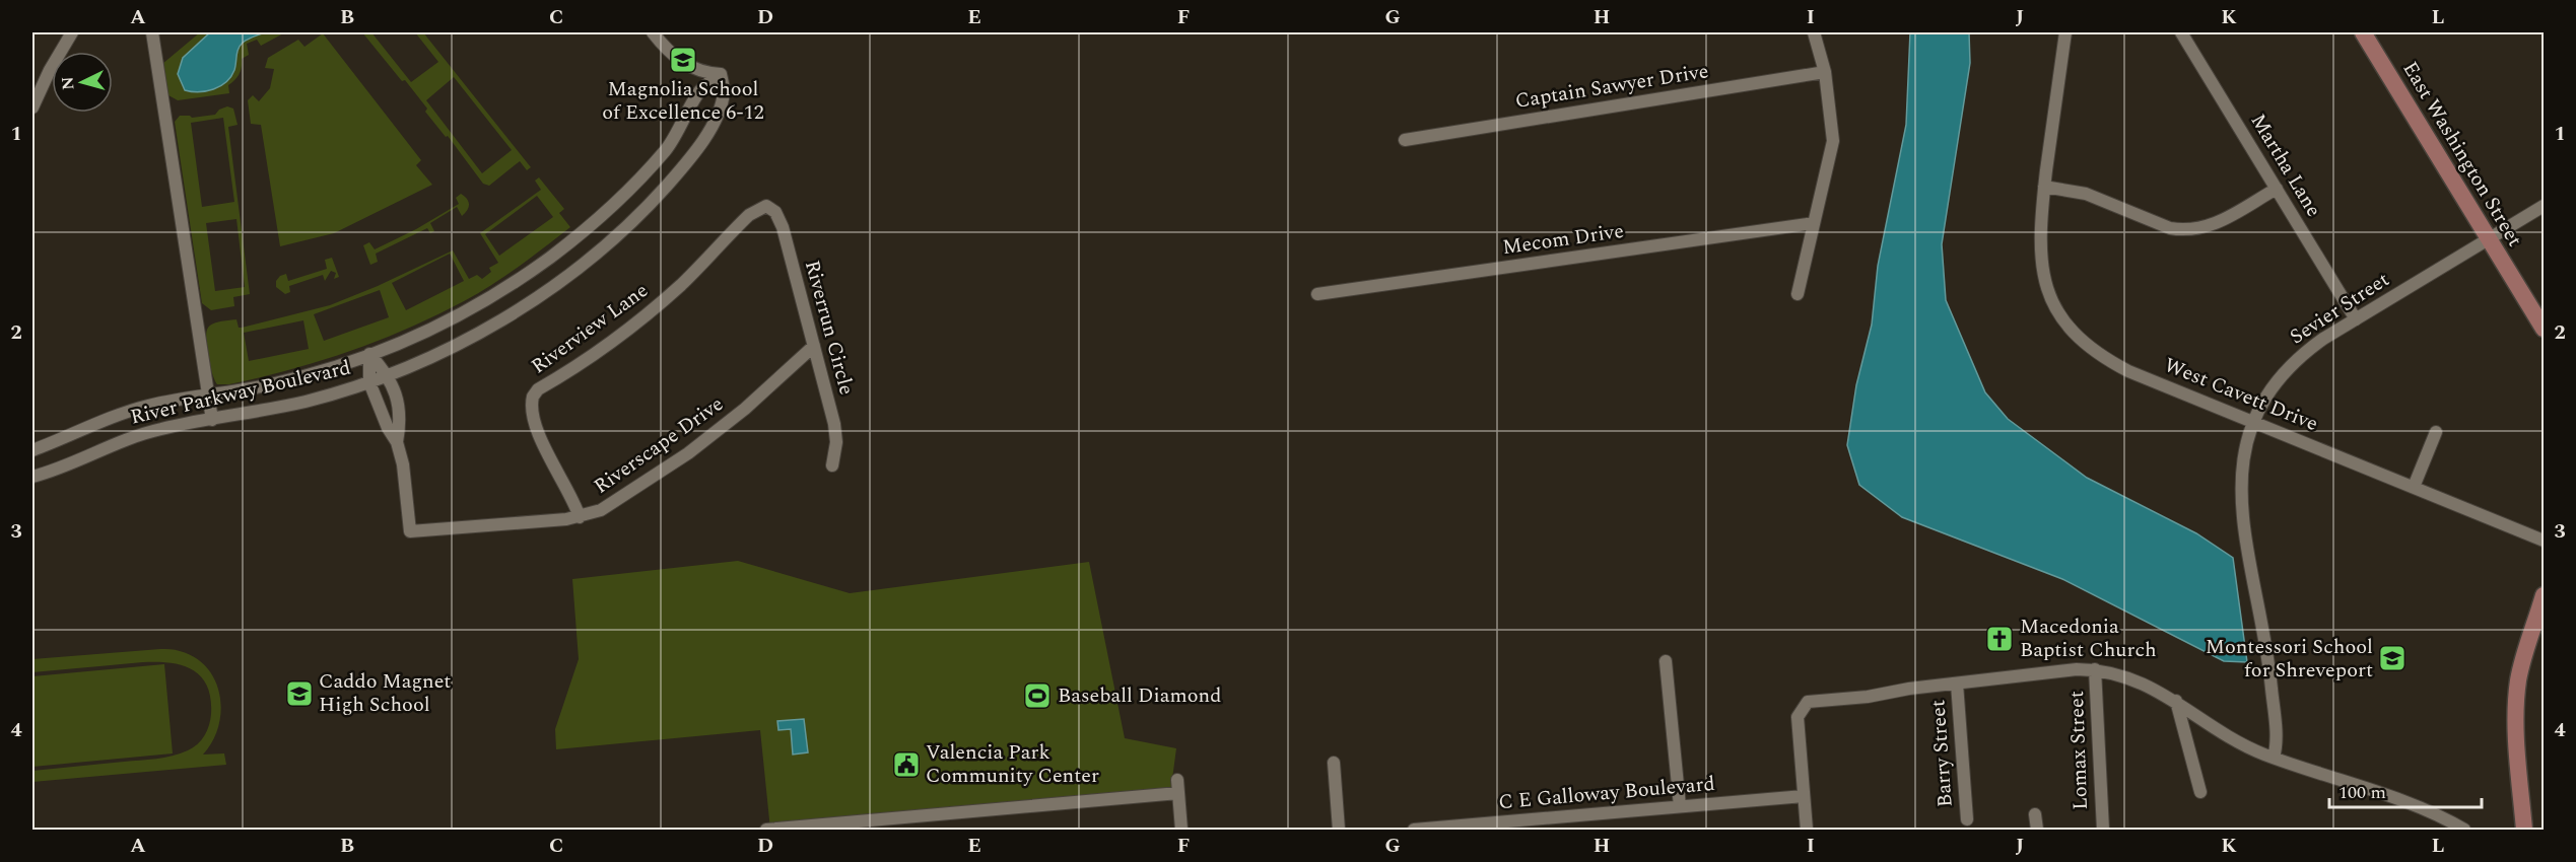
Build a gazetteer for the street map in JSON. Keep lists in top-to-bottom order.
{
  "streets": {
    "street": [
      "Captain Sawyer Drive",
      "East Washington Street",
      "Martha Lane",
      "Mecom Drive",
      "Sevier Street",
      "Riverrun Circle",
      "Riverview Lane",
      "River Parkway Boulevard",
      "West Cavett Drive",
      "Riverscape Drive",
      "Lomax Street",
      "Barry Street",
      "C E Galloway Boulevard"
    ]
  },
  "crossings": [
    ["East Washington Street", "Sevier Street"],
    ["Martha Lane", "Sevier Street"],
    ["Sevier Street", "West Cavett Drive"],
    ["Riverrun Circle", "Riverview Lane"],
    ["Riverrun Circle", "Riverscape Drive"],
    ["Riverview Lane", "Riverscape Drive"],
    ["River Parkway Boulevard", "Riverscape Drive"]
  ],
  "places": {
    "school or university": ["Magnolia School of Excellence 6-12", "Montessori School for Shreveport", "Caddo Magnet High School"],
    "church": ["Macedonia Baptist Church"],
    "sports": ["Baseball Diamond"],
    "public building": ["Valencia Park Community Center"]
  },
  "scale_bar": "100 m",
  "north": "left",
  "grid": {
    "columns": [
      "A",
      "B",
      "C",
      "D",
      "E",
      "F",
      "G",
      "H",
      "I",
      "J",
      "K",
      "L"
    ],
    "rows": [
      "1",
      "2",
      "3",
      "4"
    ]
  }
}
